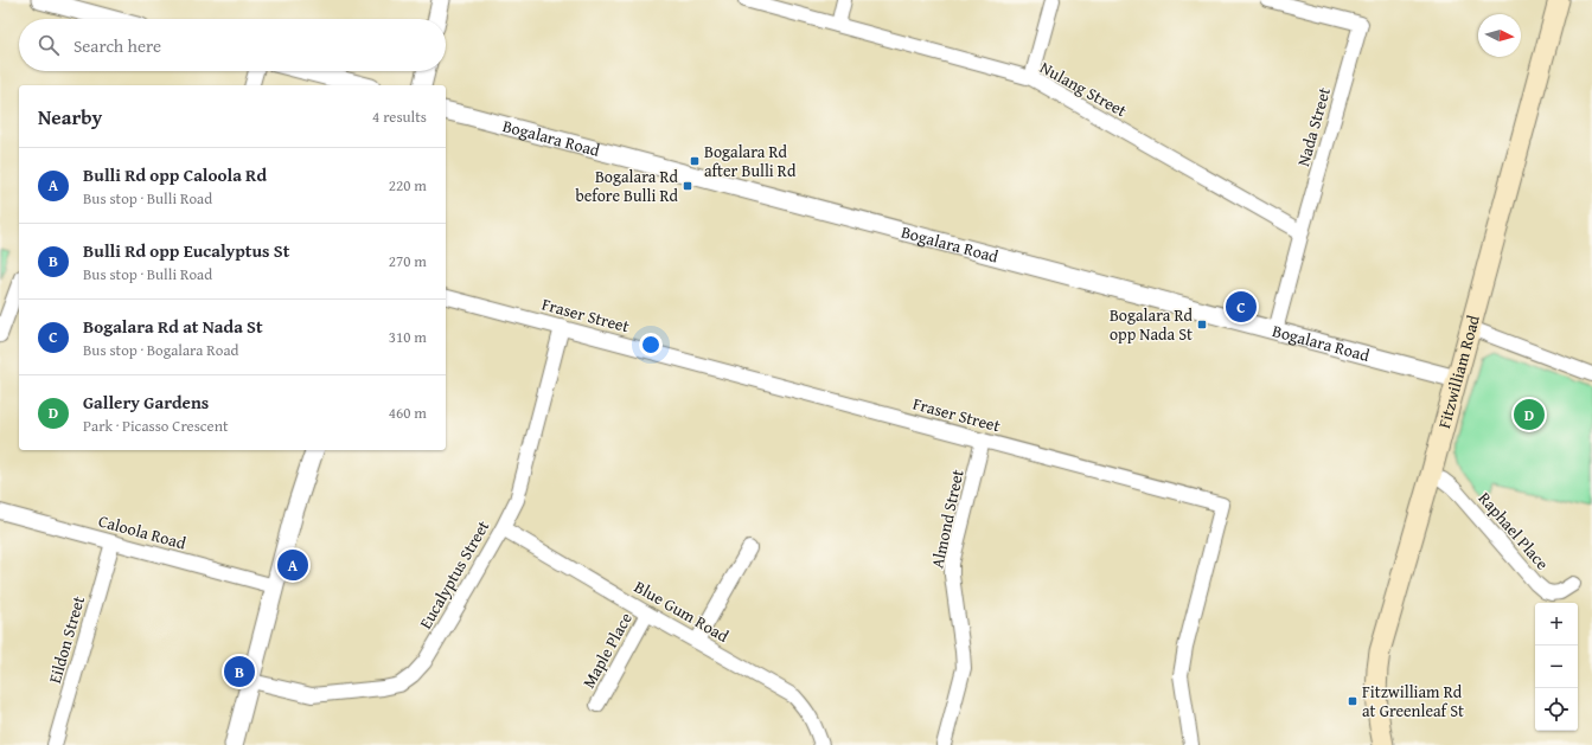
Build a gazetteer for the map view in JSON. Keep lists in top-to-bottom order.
{
  "streets": {
    "main road": ["Fitzwilliam Road"],
    "street": [
      "Nulang Street",
      "Nada Street",
      "Bogalara Road",
      "Fraser Street",
      "Almond Street",
      "Raphael Place",
      "Caloola Road",
      "Eucalyptus Street",
      "Blue Gum Road",
      "Eildon Street",
      "Maple Place"
    ]
  },
  "crossings": [
    ["Nulang Street", "Nada Street"],
    ["Nada Street", "Bogalara Road"],
    ["Bogalara Road", "Fitzwilliam Road"],
    ["Fraser Street", "Almond Street"],
    ["Fraser Street", "Eucalyptus Street"],
    ["Fitzwilliam Road", "Raphael Place"],
    ["Caloola Road", "Eildon Street"],
    ["Eucalyptus Street", "Blue Gum Road"],
    ["Blue Gum Road", "Maple Place"]
  ],
  "places": {
    "transit": [
      "Bogalara Rd after Bulli Rd",
      "Bogalara Rd before Bulli Rd",
      "Bogalara Rd opp Nada St",
      "Fitzwilliam Rd at Greenleaf St"
    ]
  },
  "north": "right",
  "page": {
    "search": "Search here",
    "heading": ["Nearby", "4 results"],
    "list": [
      {
        "mark": "A",
        "name": "Bulli Rd opp Caloola Rd",
        "note": "Bus stop · Bulli Road",
        "value": "220 m"
      },
      {
        "mark": "B",
        "name": "Bulli Rd opp Eucalyptus St",
        "note": "Bus stop · Bulli Road",
        "value": "270 m"
      },
      {
        "mark": "C",
        "name": "Bogalara Rd at Nada St",
        "note": "Bus stop · Bogalara Road",
        "value": "310 m"
      },
      {
        "mark": "D",
        "name": "Gallery Gardens",
        "note": "Park · Picasso Crescent",
        "value": "460 m"
      }
    ],
    "pins": [
      "C",
      "D",
      "A",
      "B"
    ],
    "map_buttons": ["+", "−"]
  }
}
